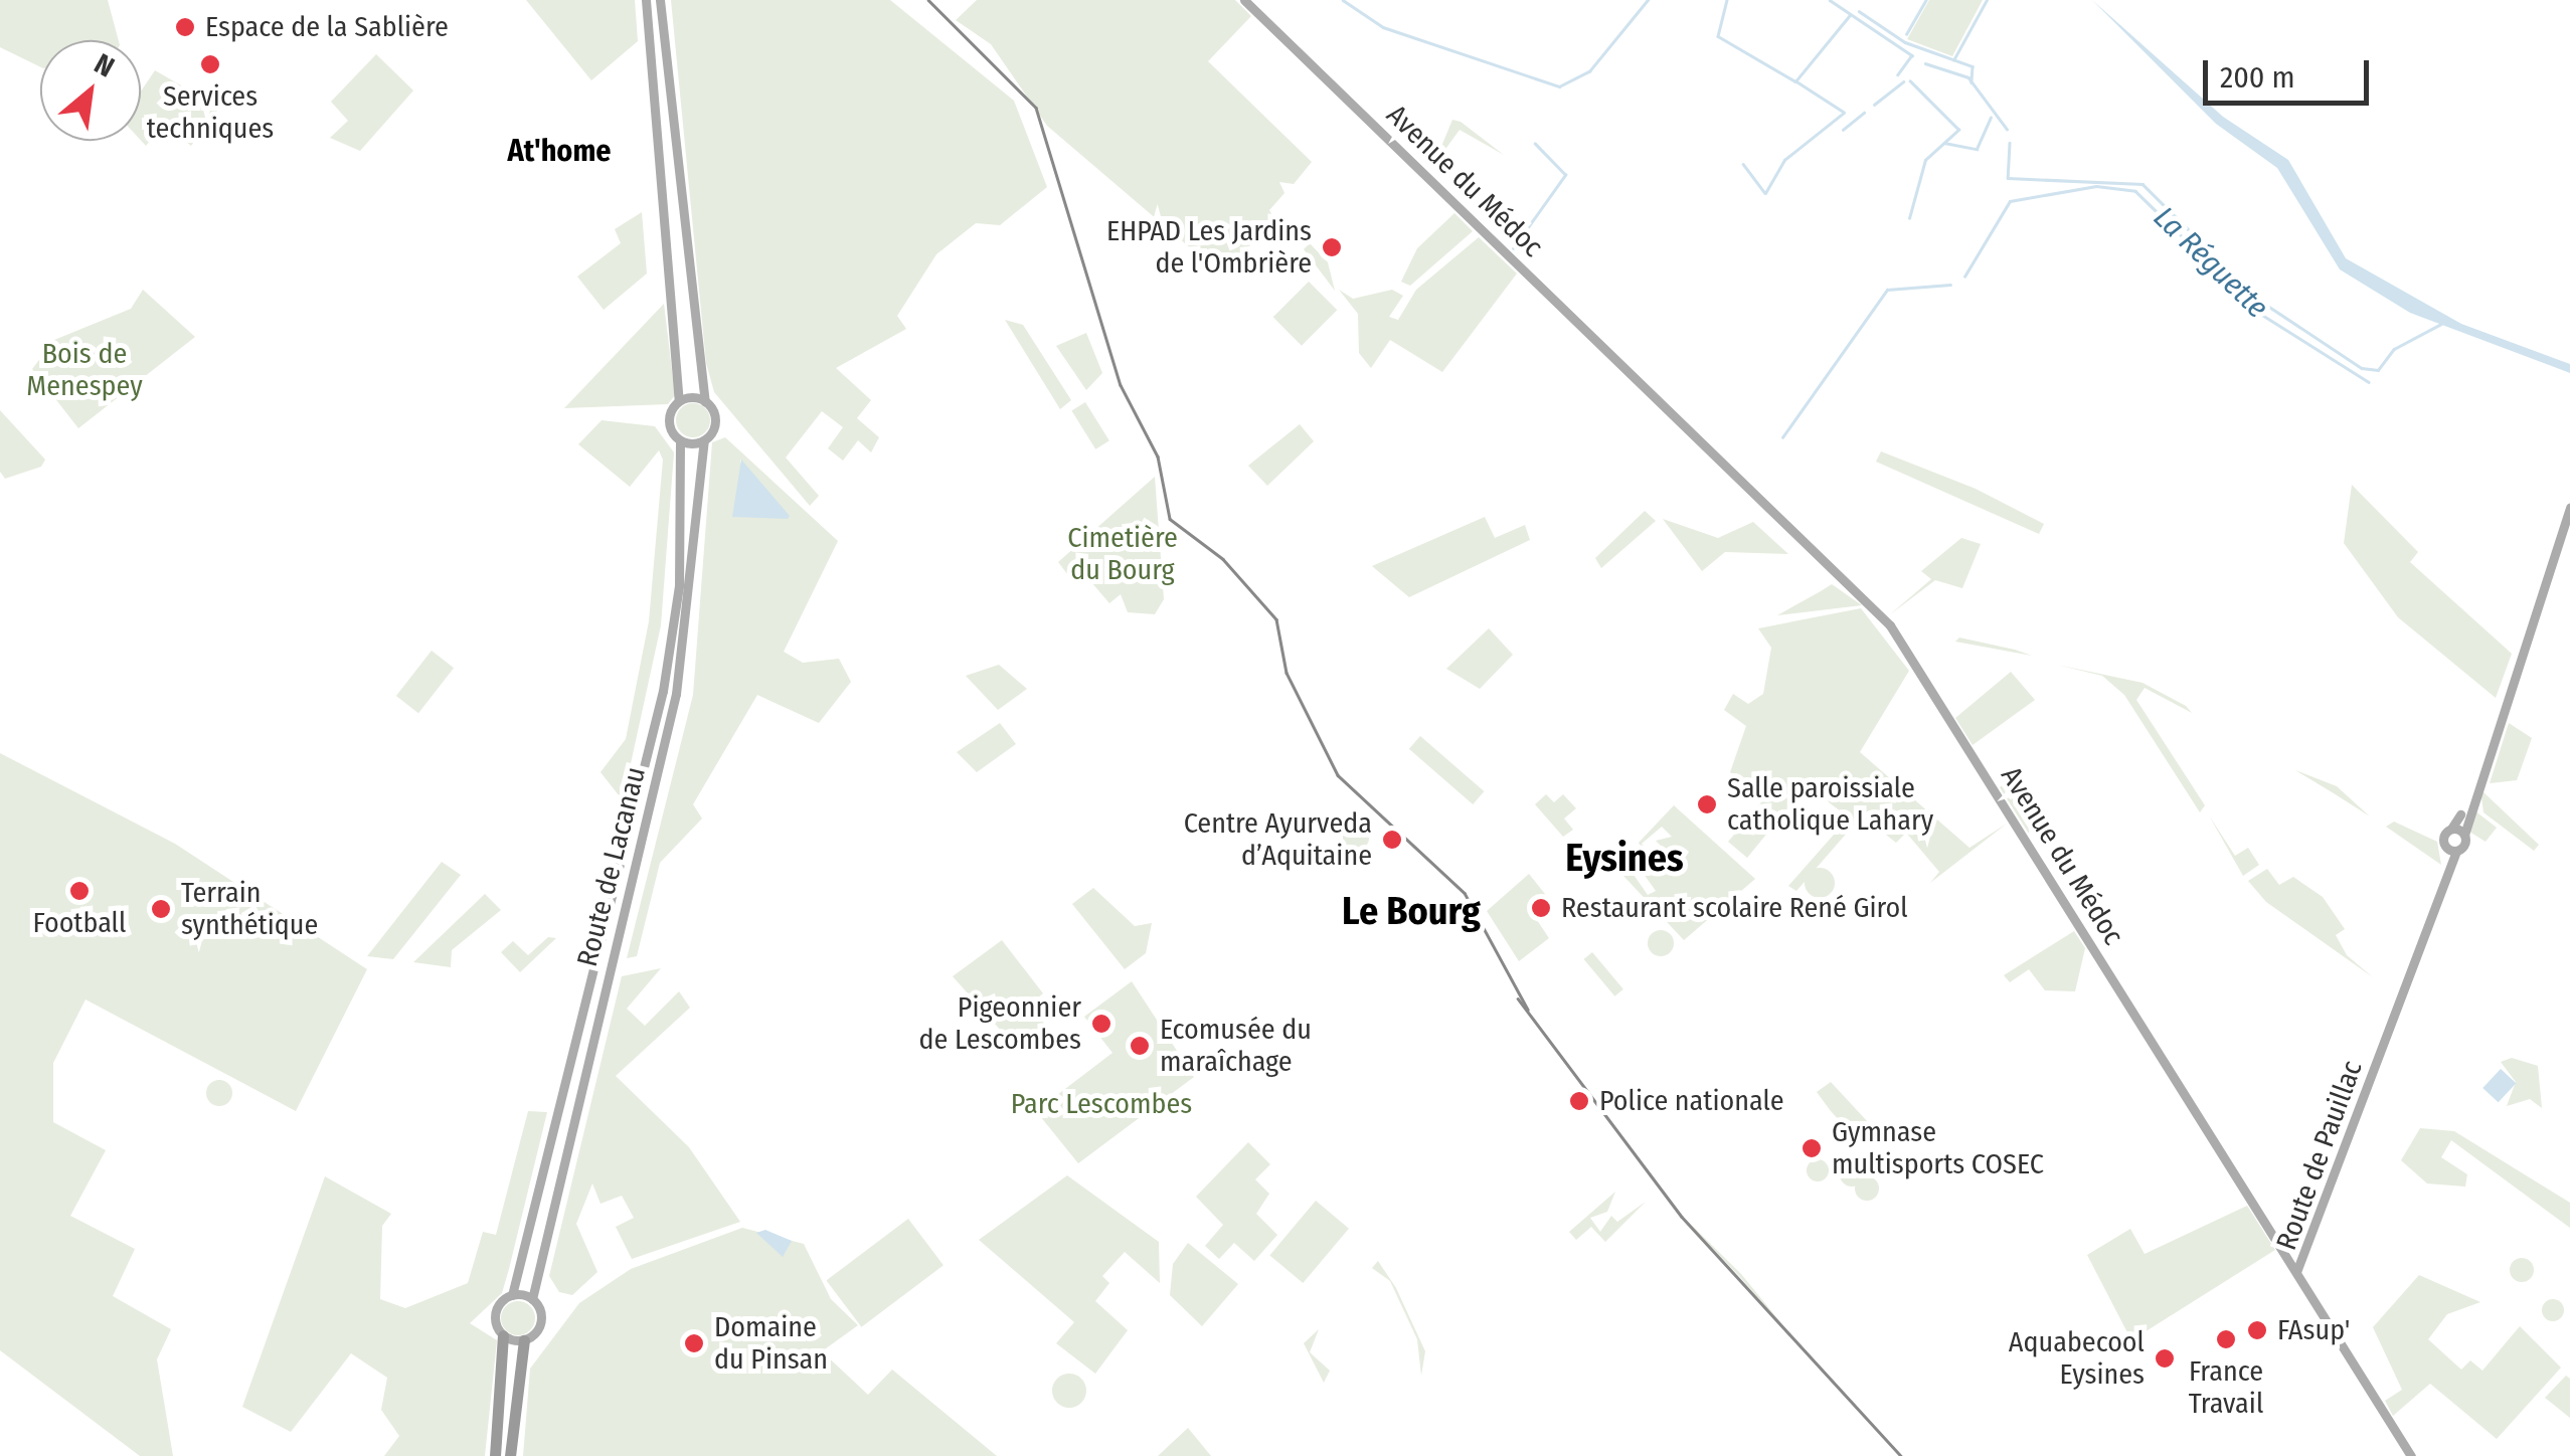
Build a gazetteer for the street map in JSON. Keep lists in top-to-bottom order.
{
  "streets": {
    "main road": ["Avenue du Médoc", "Route de Lacanau", "Route de Pauillac"]
  },
  "crossings": [
    ["Avenue du Médoc", "Route de Pauillac"]
  ],
  "districts": ["At'home", "Eysines", "Le Bourg"],
  "water": ["La Réguette"],
  "parks": ["Bois de Menespey", "Cimetière du Bourg", "Parc Lescombes"],
  "places": [
    "Espace de la Sablière",
    "Services techniques",
    "EHPAD Les Jardins de l'Ombrière",
    "Salle paroissiale catholique Lahary",
    "Centre Ayurveda d’Aquitaine",
    "Football",
    "Restaurant scolaire René Girol",
    "Terrain synthétique",
    "Pigeonnier de Lescombes",
    "Ecomusée du maraîchage",
    "Police nationale",
    "Gymnase multisports COSEC",
    "FAsup'",
    "France Travail",
    "Domaine du Pinsan",
    "Aquabecool Eysines"
  ],
  "scale_bar": "200 m",
  "north": "top right"
}
